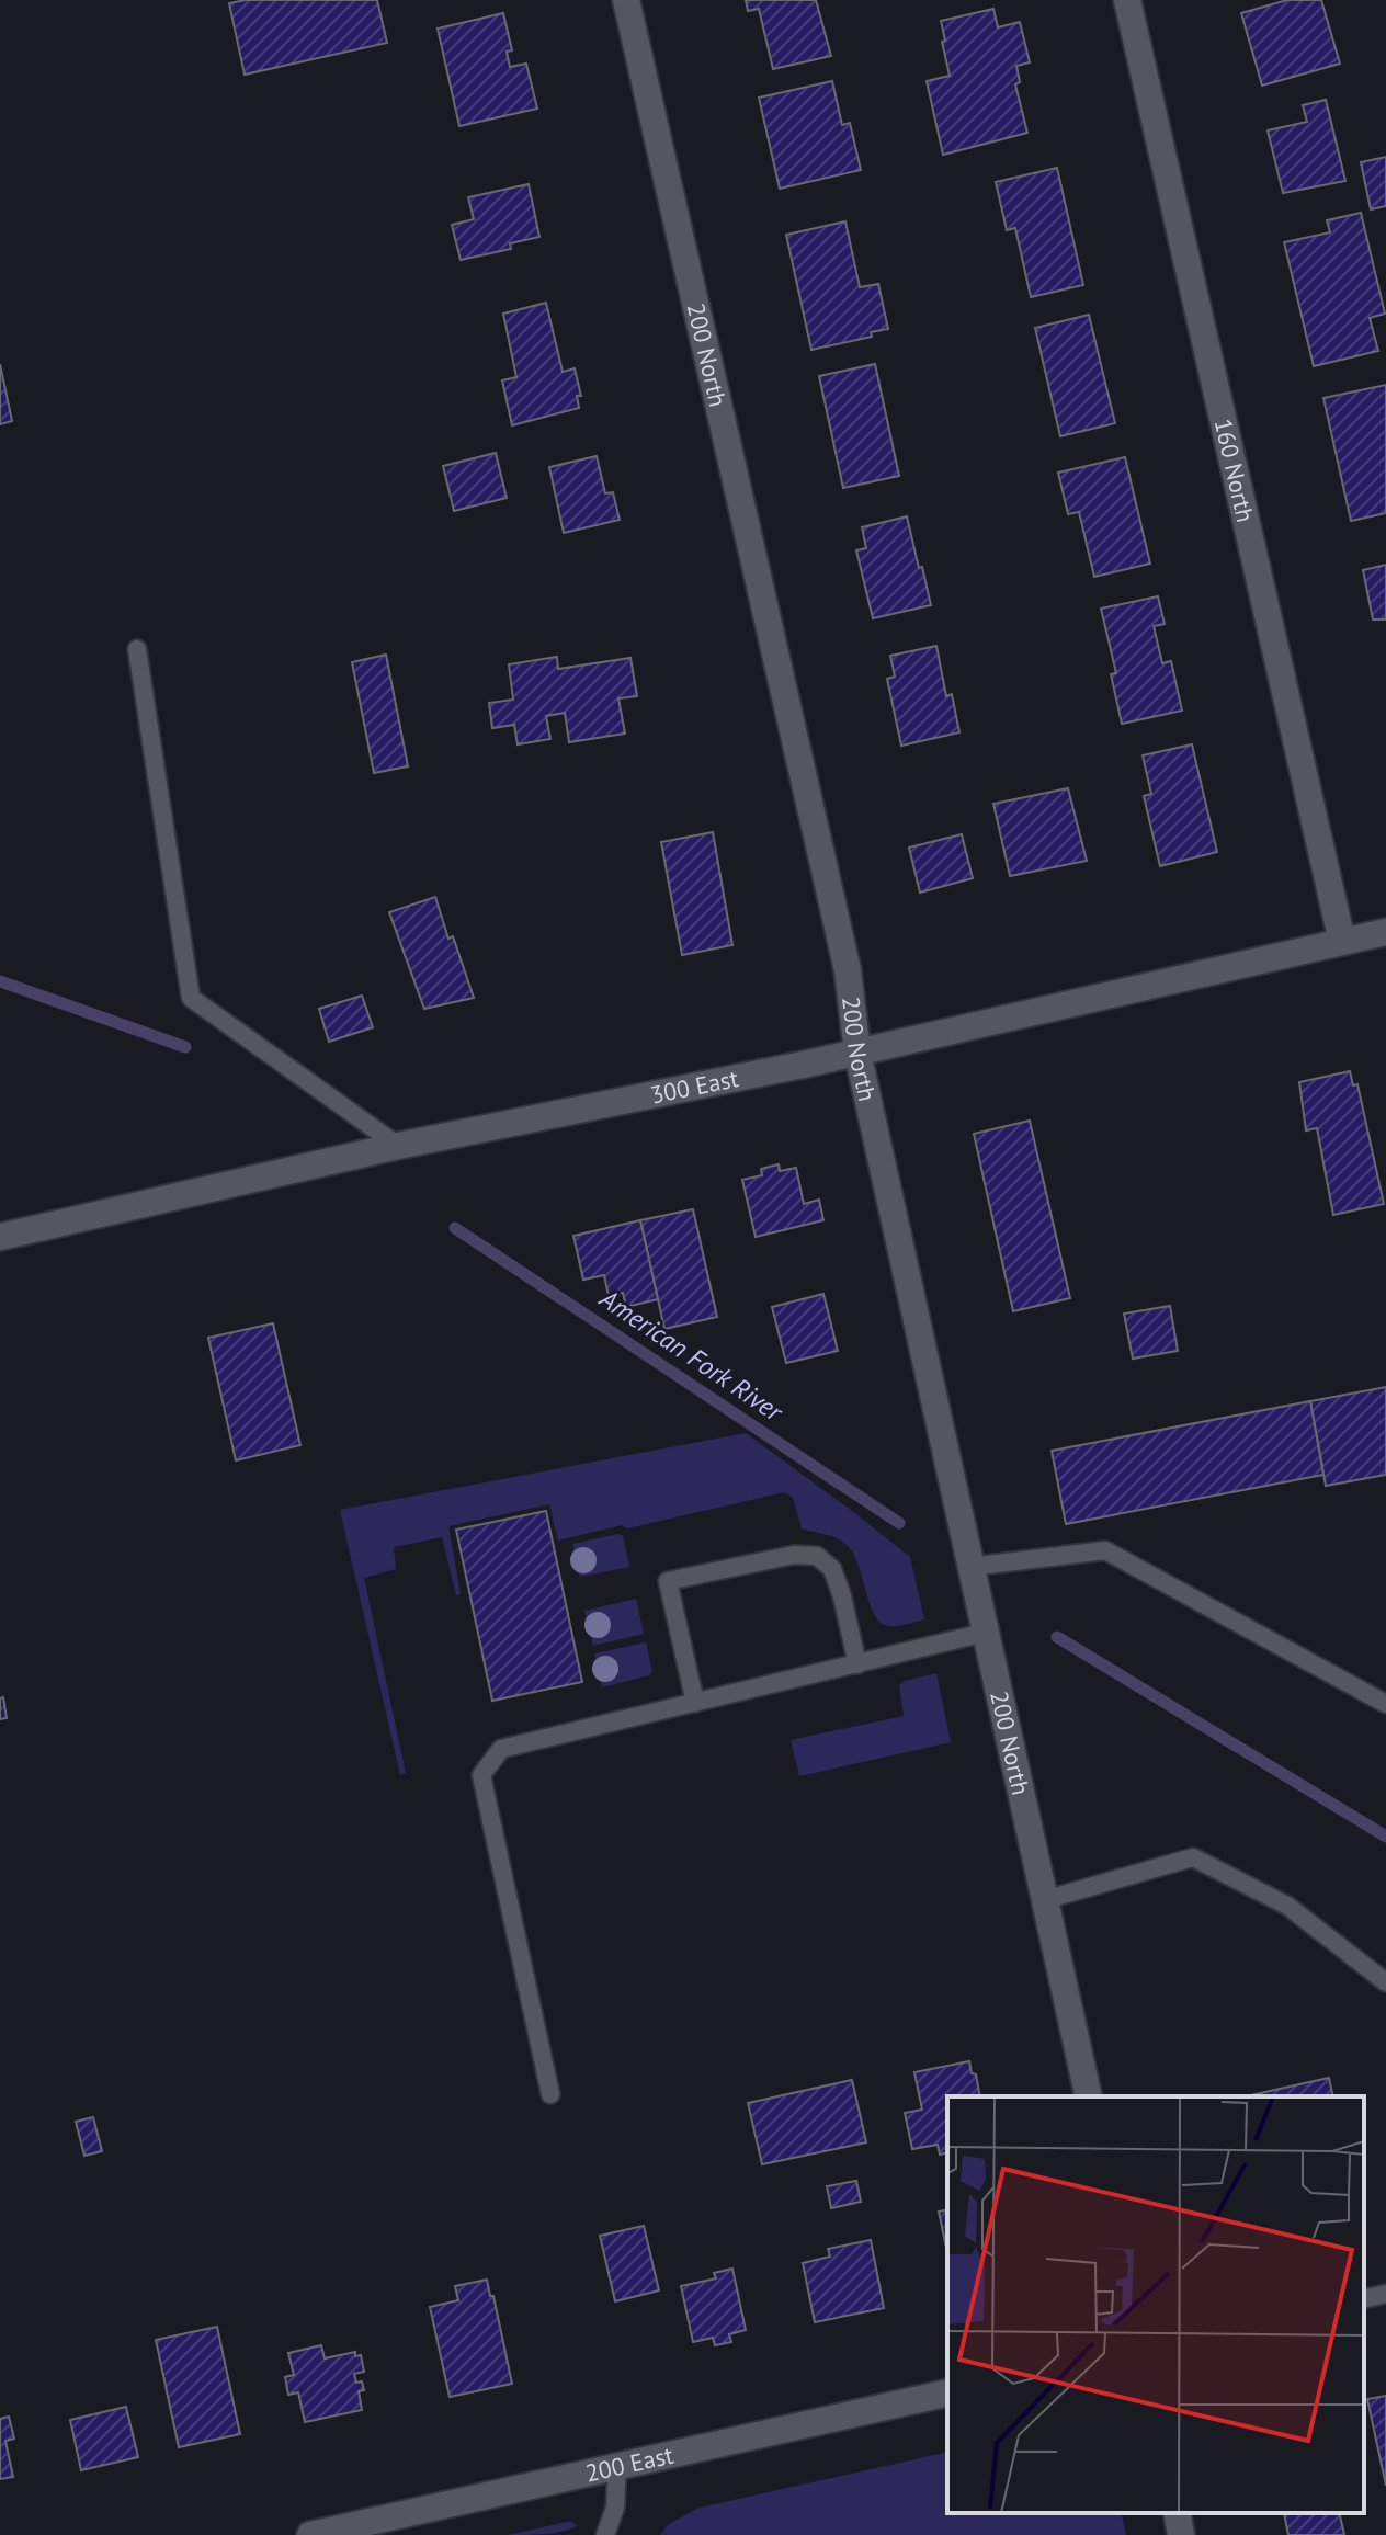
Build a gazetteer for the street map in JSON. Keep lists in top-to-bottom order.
{
  "streets": {
    "street": [
      "200 North",
      "160 North",
      "300 East",
      "200 East"
    ]
  },
  "crossings": [
    ["200 North", "300 East"],
    ["160 North", "300 East"]
  ],
  "water": ["American Fork River"]
}
